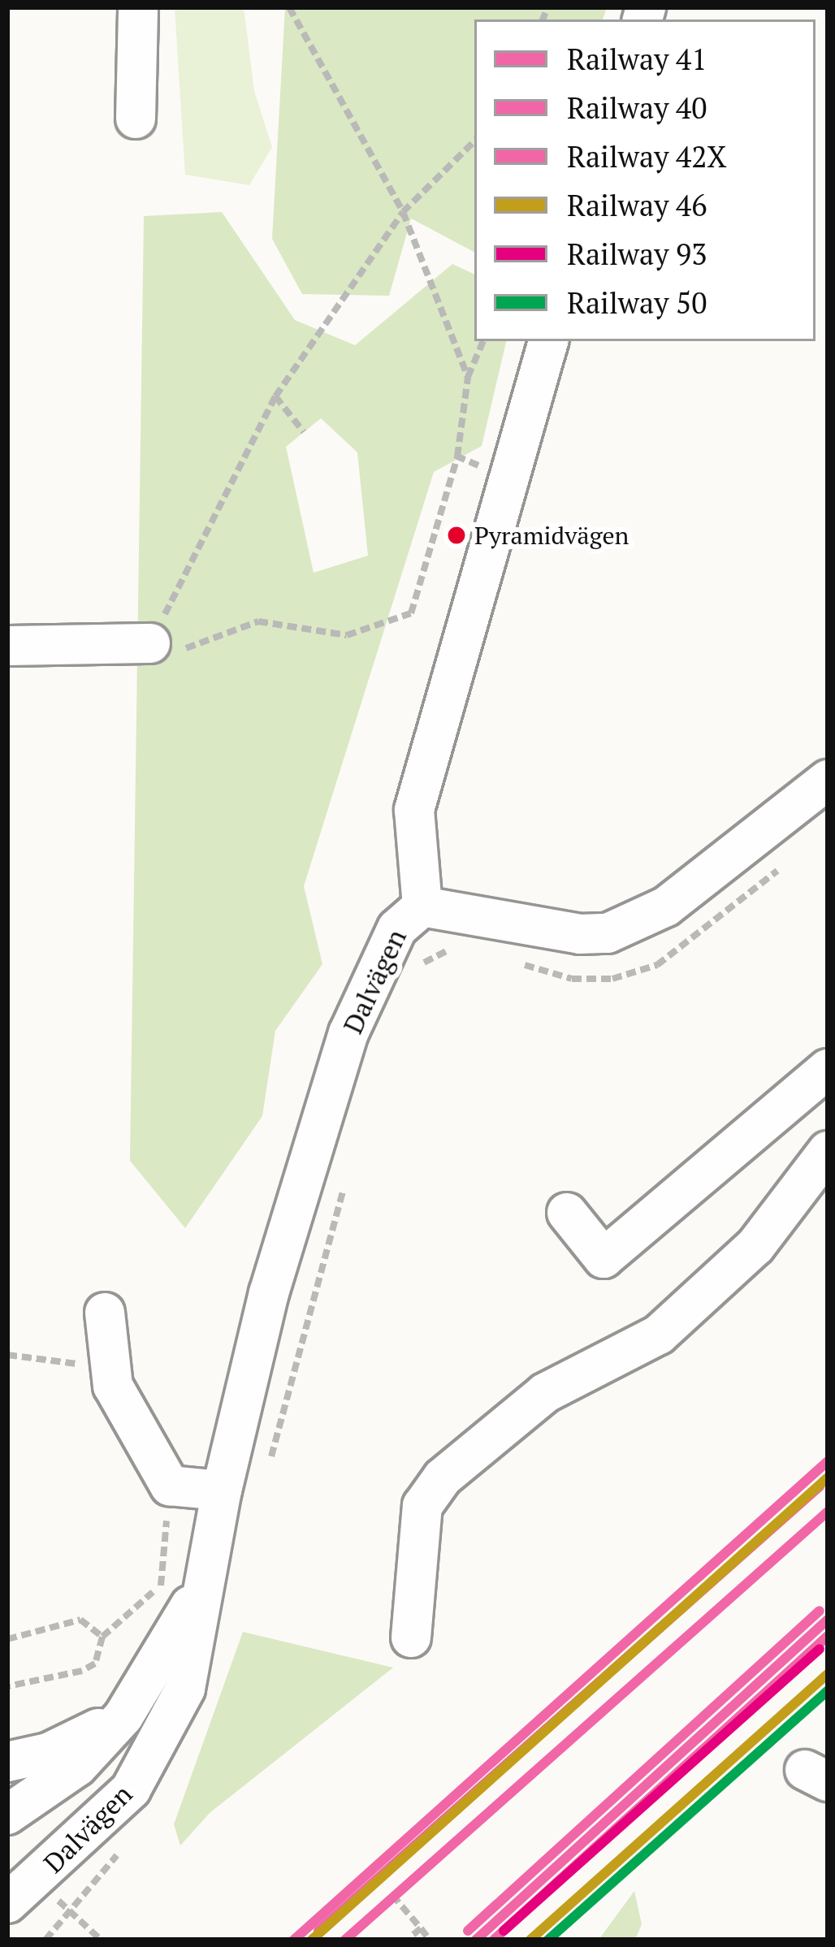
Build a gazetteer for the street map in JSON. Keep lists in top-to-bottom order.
{
  "streets": {
    "street": ["Dalvägen"]
  },
  "places": ["Pyramidvägen"],
  "lines": [
    "rail line 41",
    "rail line 46",
    "rail line 42X",
    "rail line 40",
    "rail line 93",
    "rail line 50"
  ],
  "legend": [
    "Railway 41",
    "Railway 40",
    "Railway 42X",
    "Railway 46",
    "Railway 93",
    "Railway 50"
  ]
}
